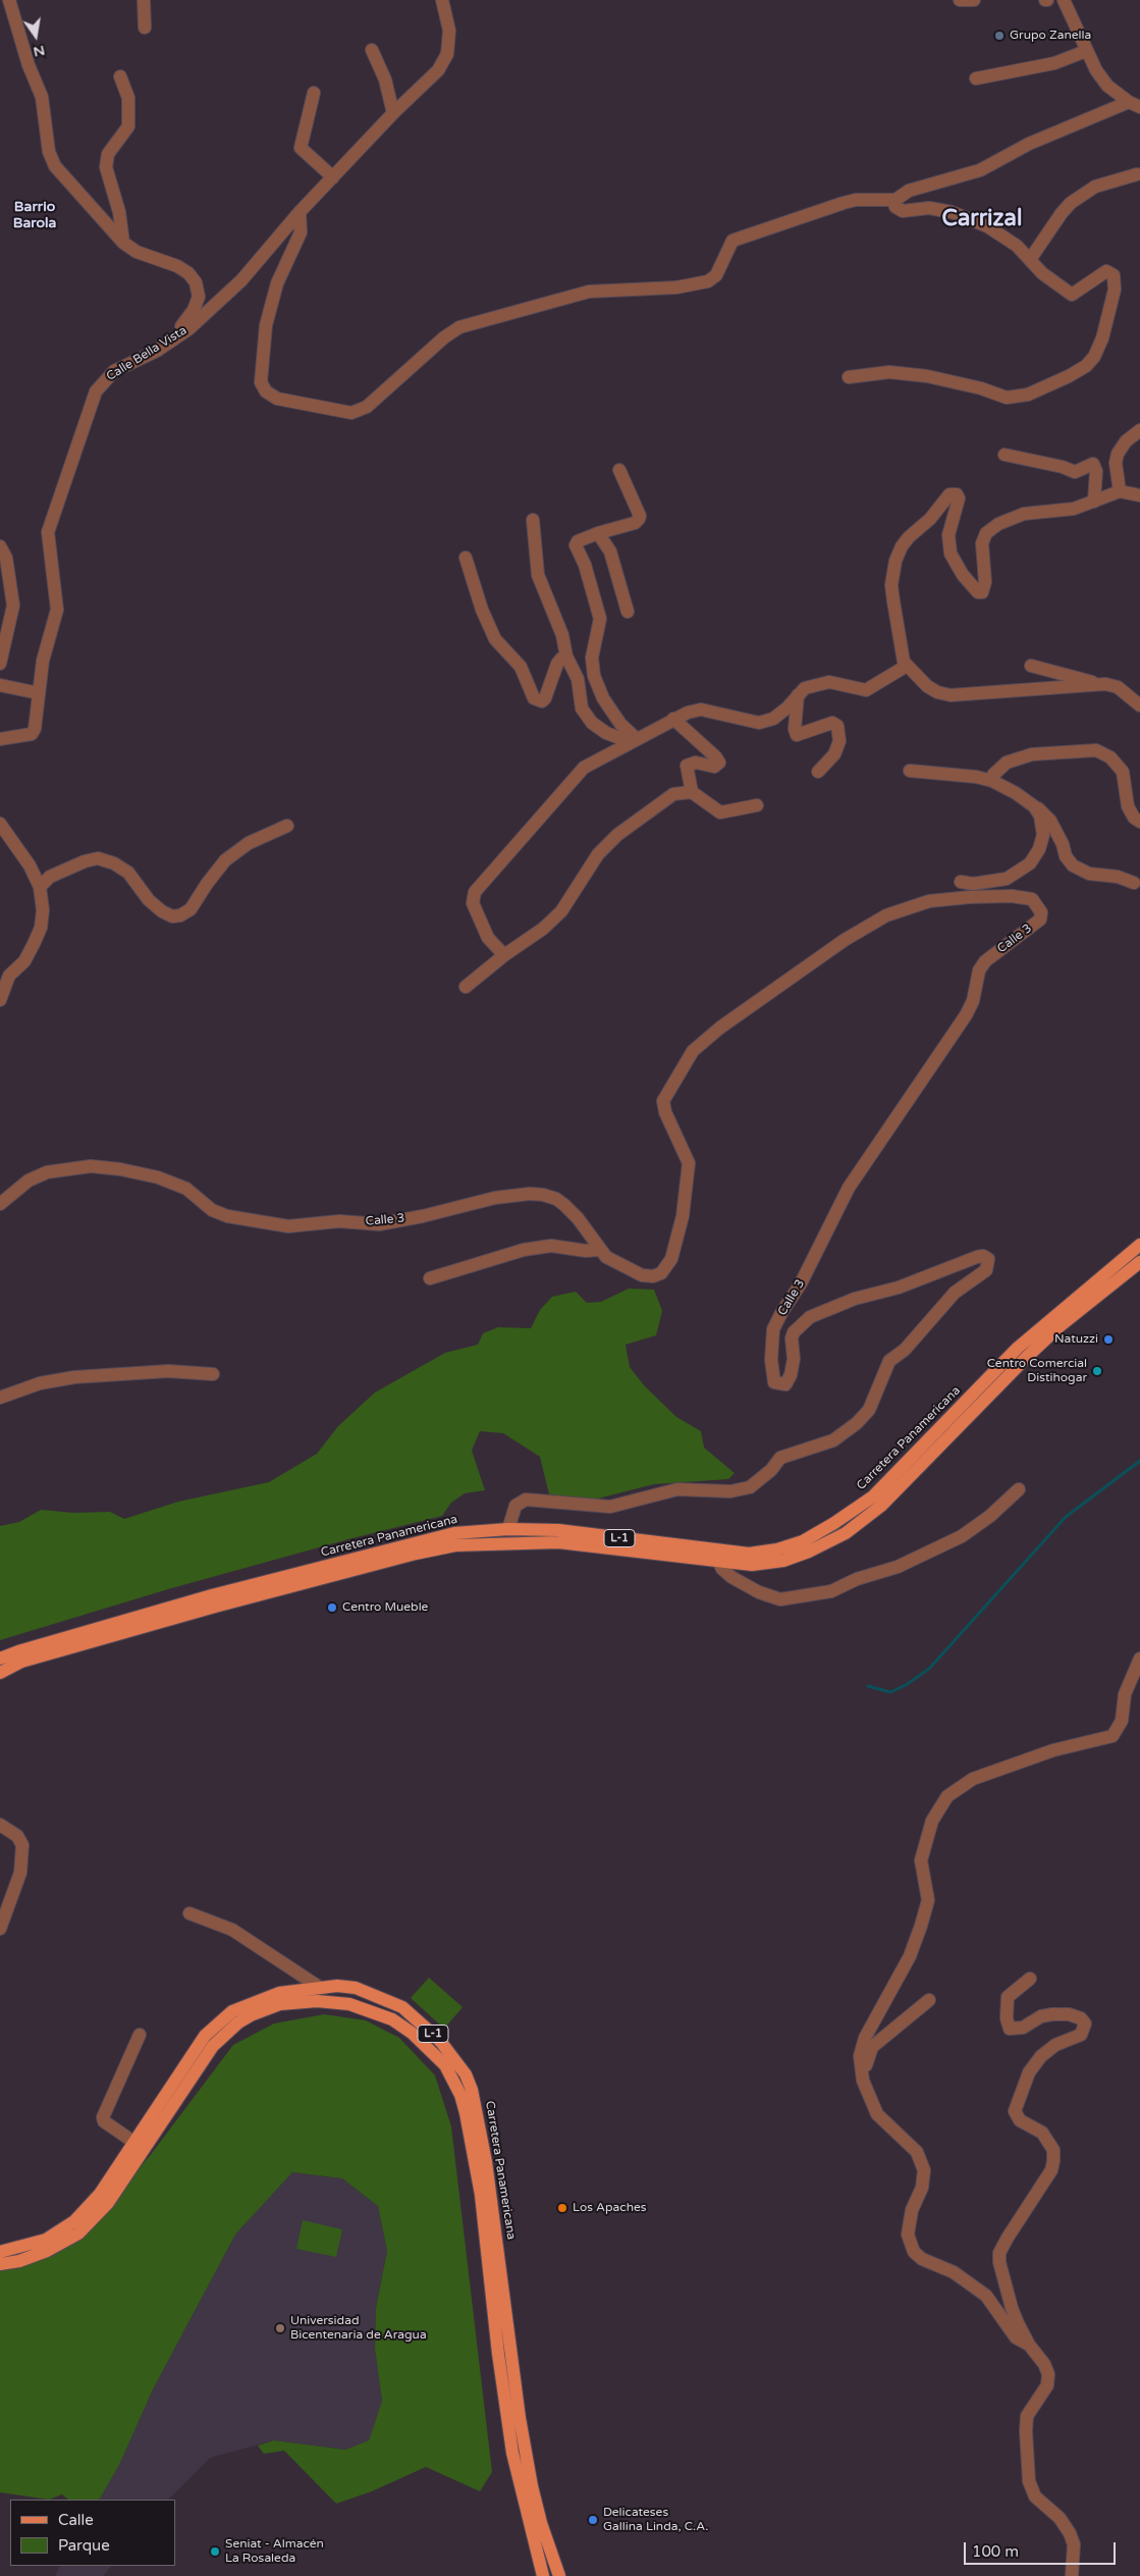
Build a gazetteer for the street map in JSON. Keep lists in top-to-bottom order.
{
  "streets": {
    "main road": ["Carretera Panamericana", "L-1"],
    "street": ["Calle Bella Vista", "Calle 3"]
  },
  "crossings": [
    ["Calle 3", "Carretera Panamericana"]
  ],
  "districts": ["Barrio Barola", "Carrizal"],
  "places": [
    "Grupo Zanella",
    "Natuzzi",
    "Centro Comercial Distihogar",
    "Centro Mueble",
    "Los Apaches",
    "Universidad Bicentenaria de Aragua",
    "Delicateses Gallina Linda, C.A.",
    "Seniat - Almacén La Rosaleda"
  ],
  "legend": ["Calle", "Parque"],
  "scale_bar": "100 m",
  "north": "bottom"
}
